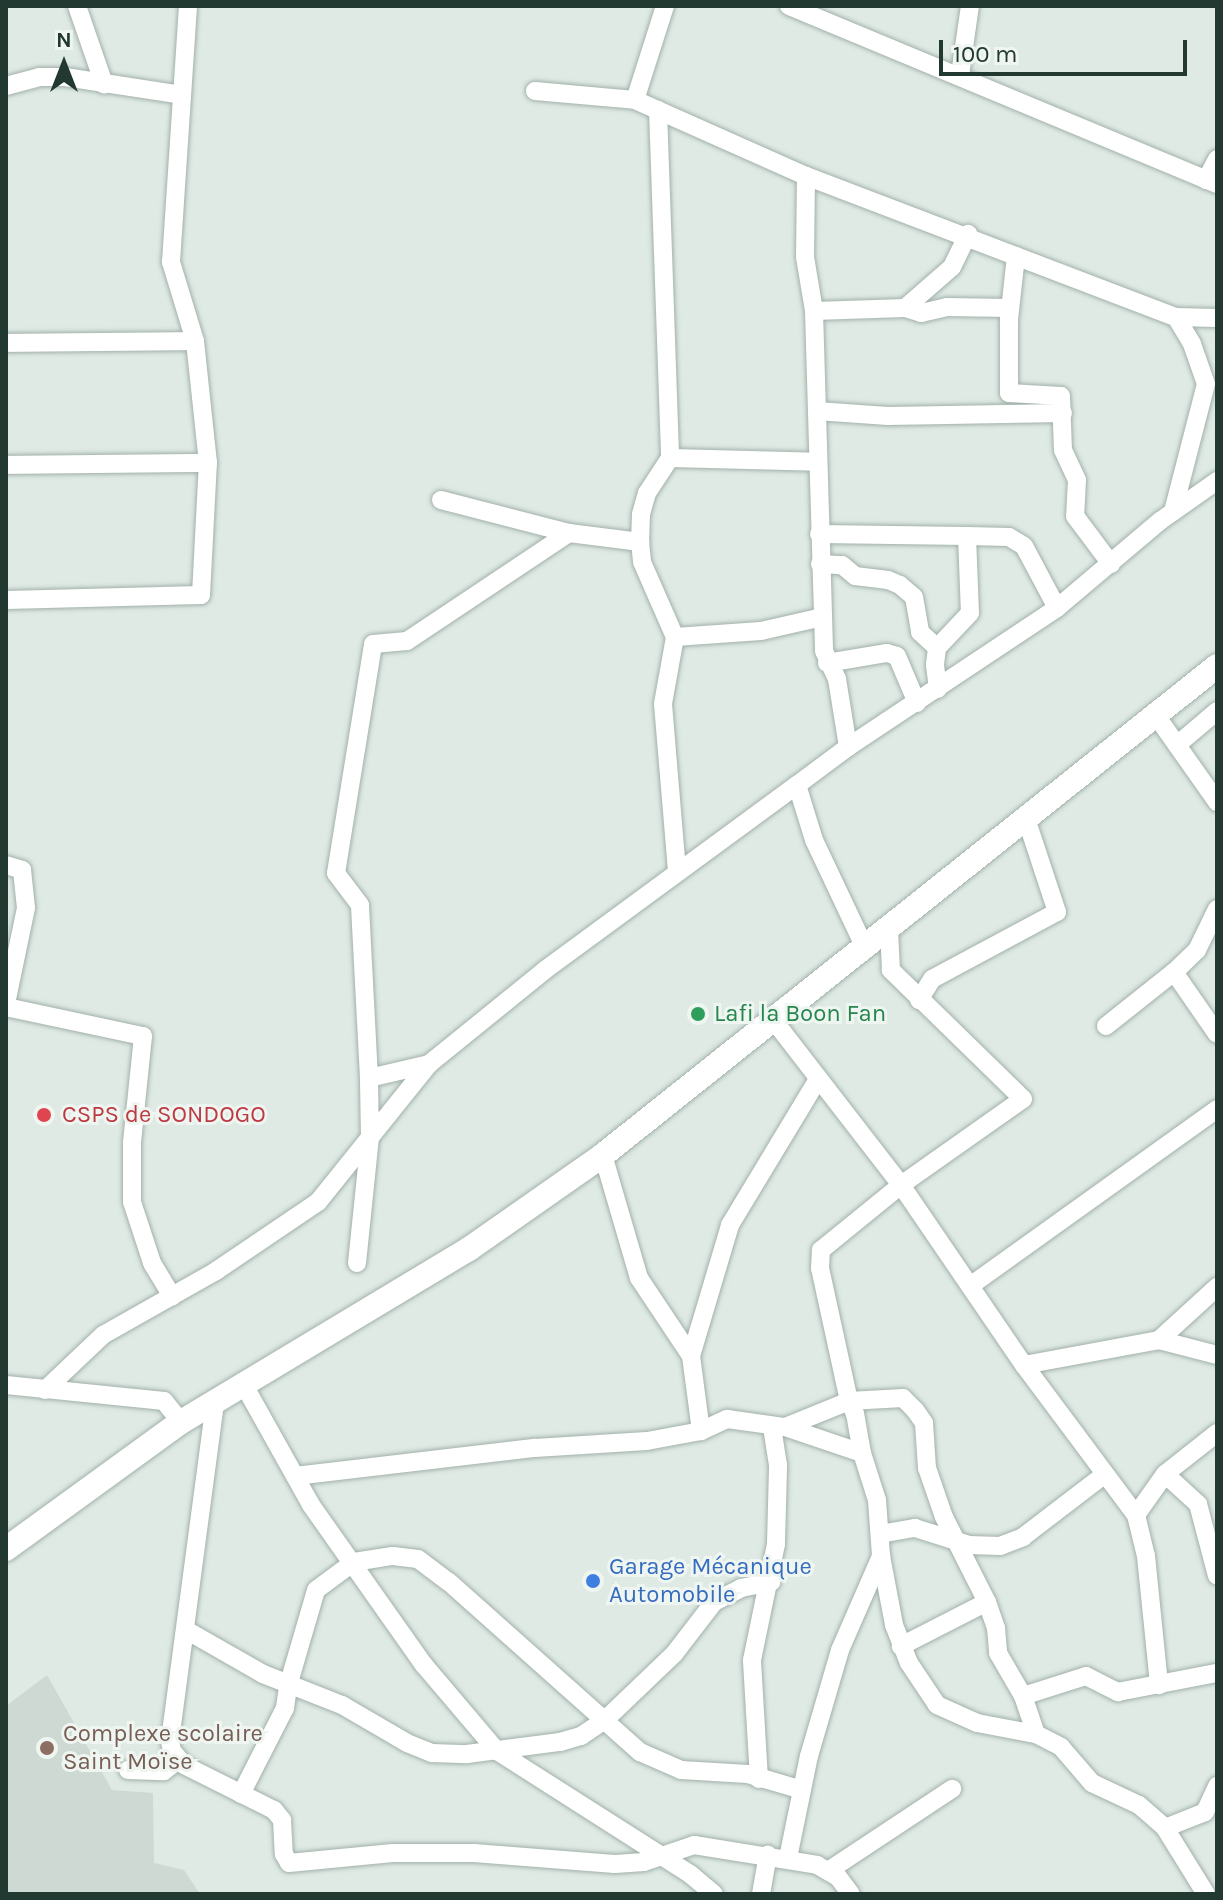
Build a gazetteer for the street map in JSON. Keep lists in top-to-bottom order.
{
  "places": [
    "Lafi la Boon Fan",
    "CSPS de SONDOGO",
    "Garage Mécanique Automobile",
    "Complexe scolaire Saint Moïse"
  ],
  "scale_bar": "100 m",
  "north": "top"
}
